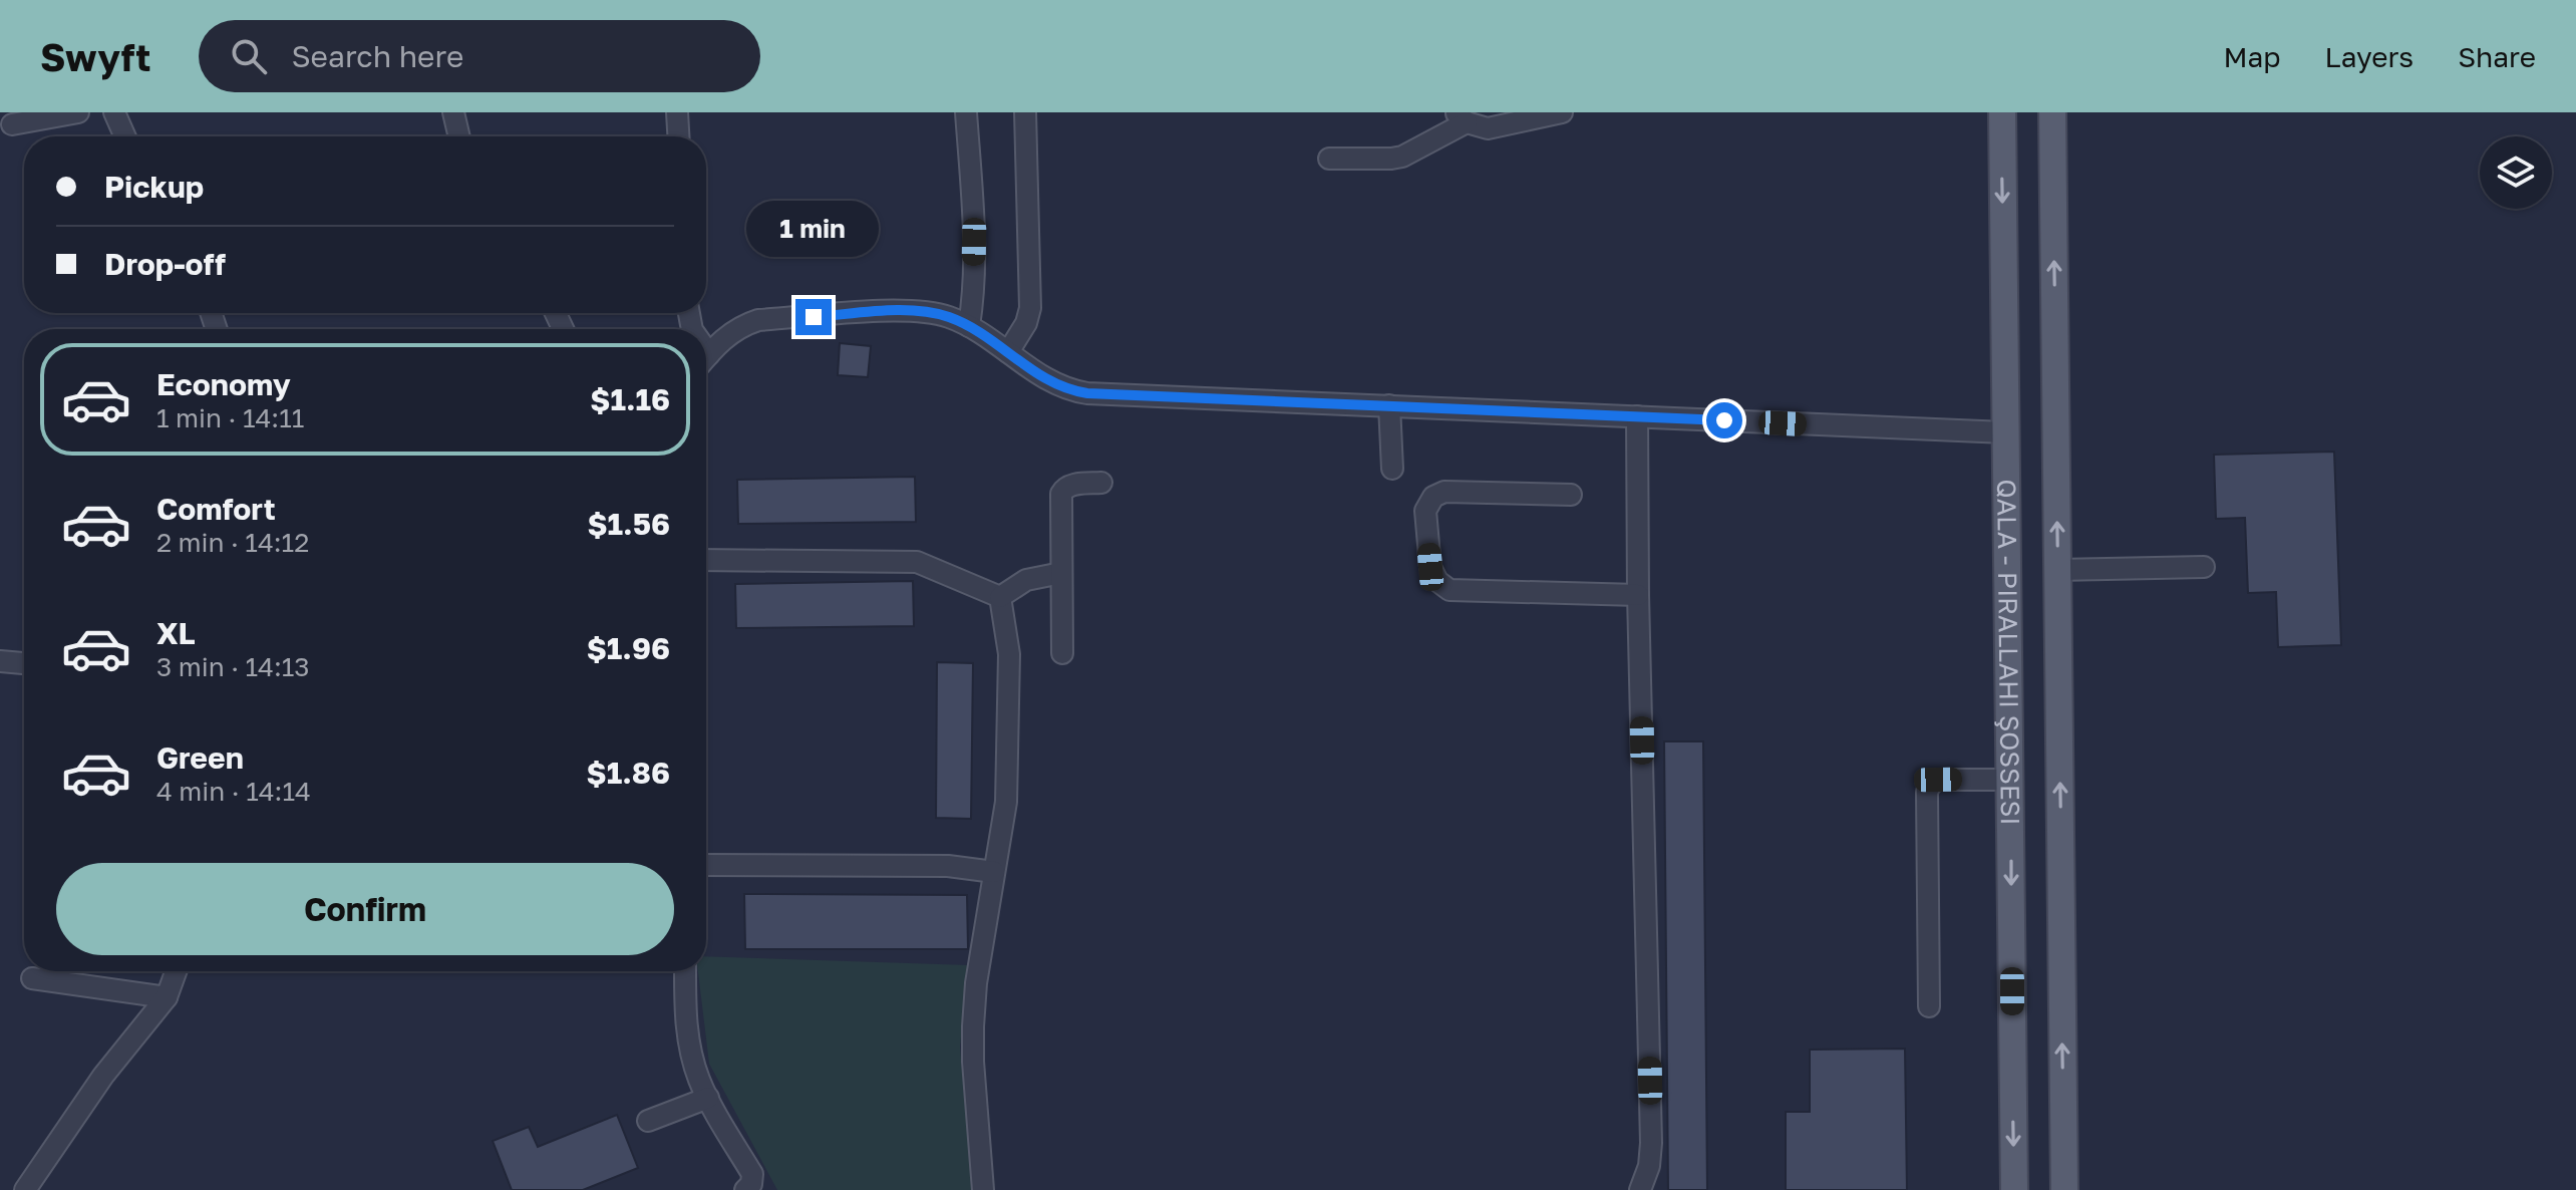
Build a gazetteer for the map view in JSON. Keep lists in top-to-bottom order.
{
  "page": {
    "header": "Swyft",
    "search": "Search here",
    "nav": ["Map", "Layers", "Share"],
    "banner": ["Pickup", "Drop-off"],
    "bubble": "1 min",
    "list": [
      {
        "name": "Economy",
        "note": "1 min · 14:11",
        "value": "$1.16"
      },
      {
        "name": "Comfort",
        "note": "2 min · 14:12",
        "value": "$1.56"
      },
      {
        "name": "XL",
        "note": "3 min · 14:13",
        "value": "$1.96"
      },
      {
        "name": "Green",
        "note": "4 min · 14:14",
        "value": "$1.86"
      }
    ],
    "buttons": "Confirm"
  }
}
